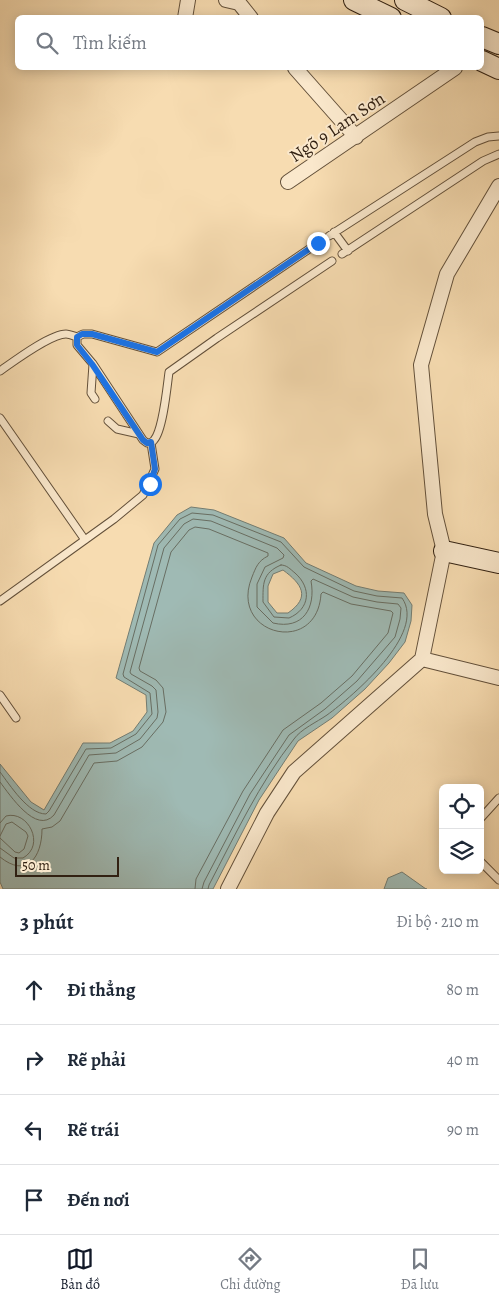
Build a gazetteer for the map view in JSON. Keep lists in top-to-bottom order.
{
  "streets": {
    "street": ["Ngõ 9 Lam Sơn"]
  },
  "scale_bar": "50 m",
  "page": {
    "search": "Tìm kiếm",
    "scale": "50 m",
    "heading": ["3 phút", "Đi bộ · 210 m"],
    "list": [
      ["Đi thẳng", "80 m"],
      ["Rẽ phải", "40 m"],
      ["Rẽ trái", "90 m"],
      "Đến nơi"
    ],
    "nav": ["Bản đồ", "Chỉ đường", "Đã lưu"]
  }
}
